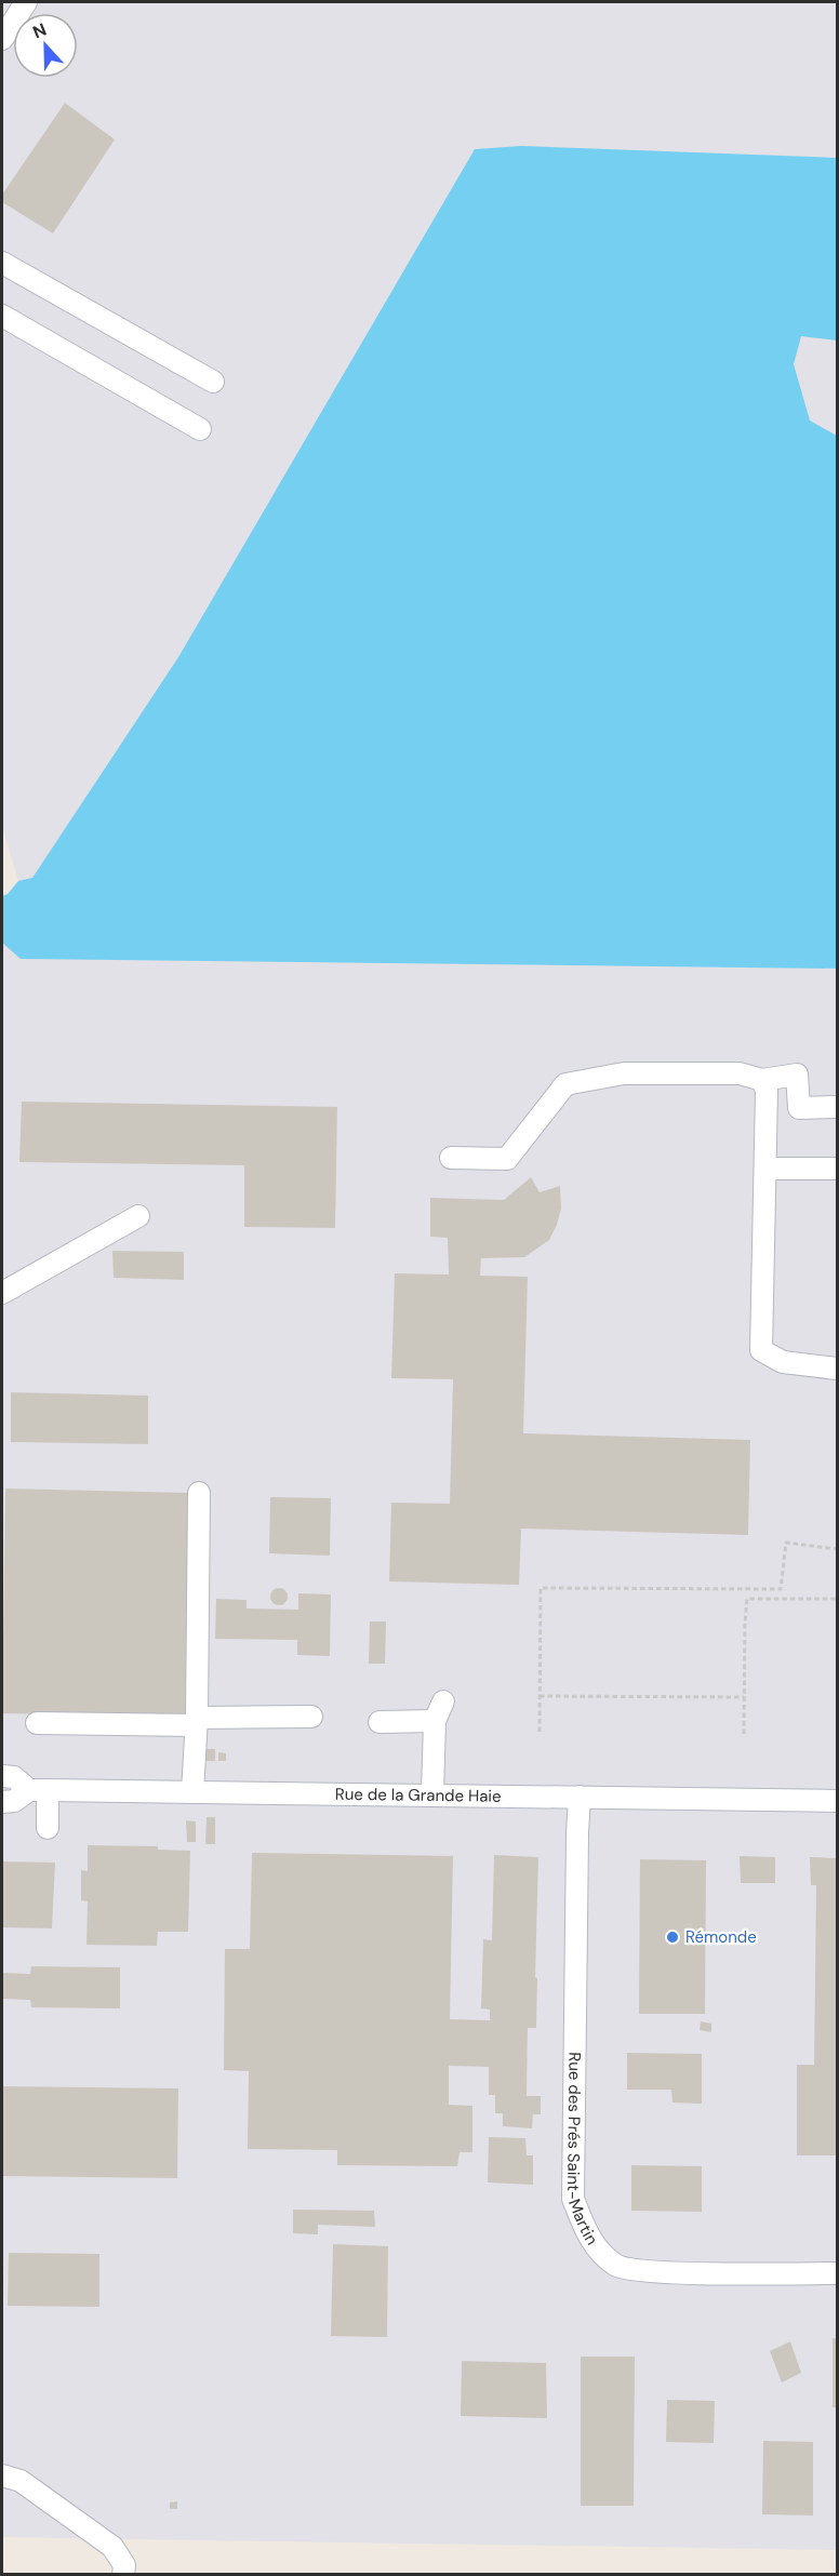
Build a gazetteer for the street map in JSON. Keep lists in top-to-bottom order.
{
  "streets": {
    "street": ["Rue de la Grande Haie", "Rue des Prés Saint-Martin"]
  },
  "crossings": [
    ["Rue de la Grande Haie", "Rue des Prés Saint-Martin"]
  ],
  "places": ["Rémonde"],
  "north": "top"
}
